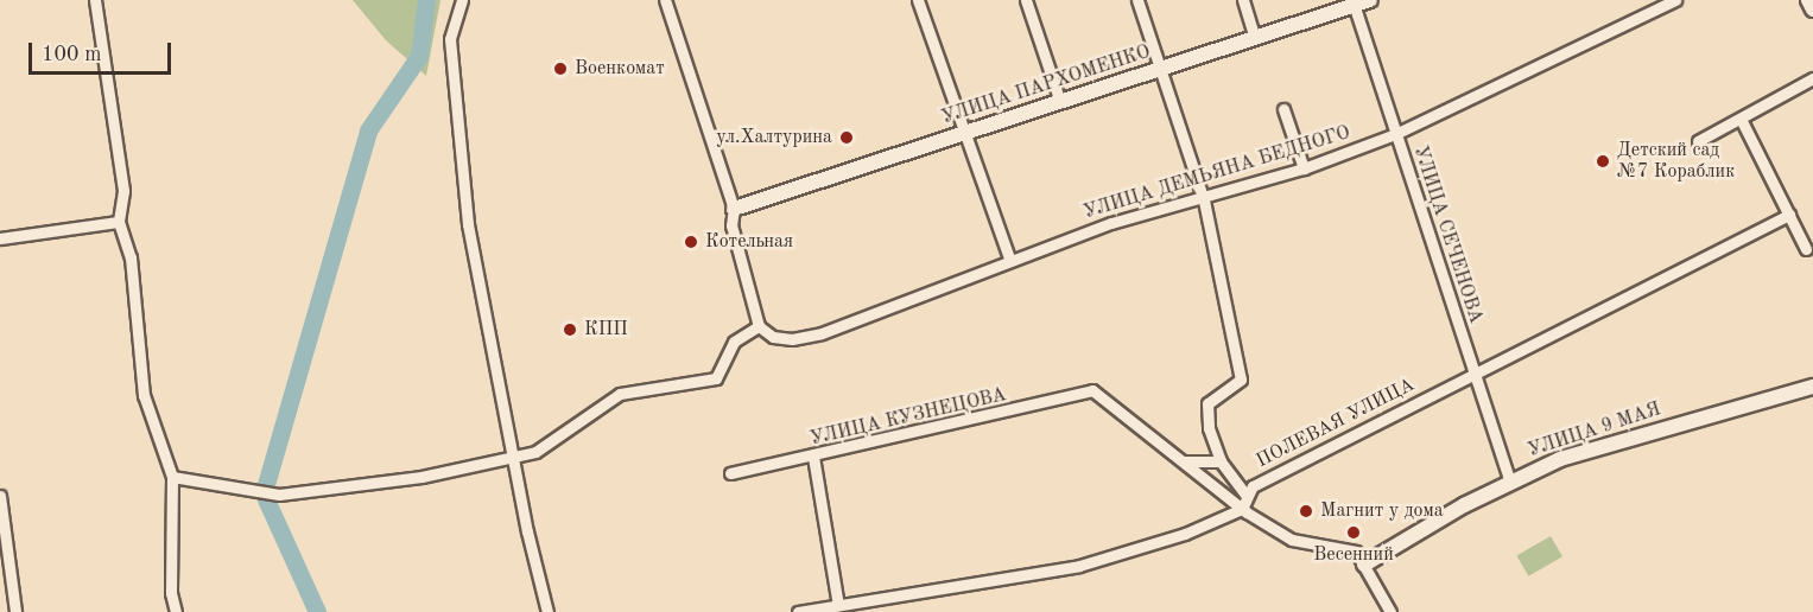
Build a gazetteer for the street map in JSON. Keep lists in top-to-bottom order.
{
  "streets": {
    "street": [
      "УЛИЦА ПАРХОМЕНКО",
      "УЛИЦА ДЕМЬЯНА БЕДНОГО",
      "УЛИЦА СЕЧЕНОВА",
      "УЛИЦА КУЗНЕЦОВА",
      "ПОЛЕВАЯ УЛИЦА",
      "УЛИЦА 9 МАЯ"
    ]
  },
  "crossings": [
    ["УЛИЦА ПАРХОМЕНКО", "УЛИЦА СЕЧЕНОВА"],
    ["УЛИЦА ДЕМЬЯНА БЕДНОГО", "УЛИЦА СЕЧЕНОВА"],
    ["УЛИЦА СЕЧЕНОВА", "ПОЛЕВАЯ УЛИЦА"],
    ["УЛИЦА СЕЧЕНОВА", "УЛИЦА 9 МАЯ"]
  ],
  "places": [
    "Военкомат",
    "ул.Халтурина",
    "Детский сад №7 Кораблик",
    "Котельная",
    "КПП",
    "Магнит у дома",
    "Весенний"
  ],
  "scale_bar": "100 m"
}
